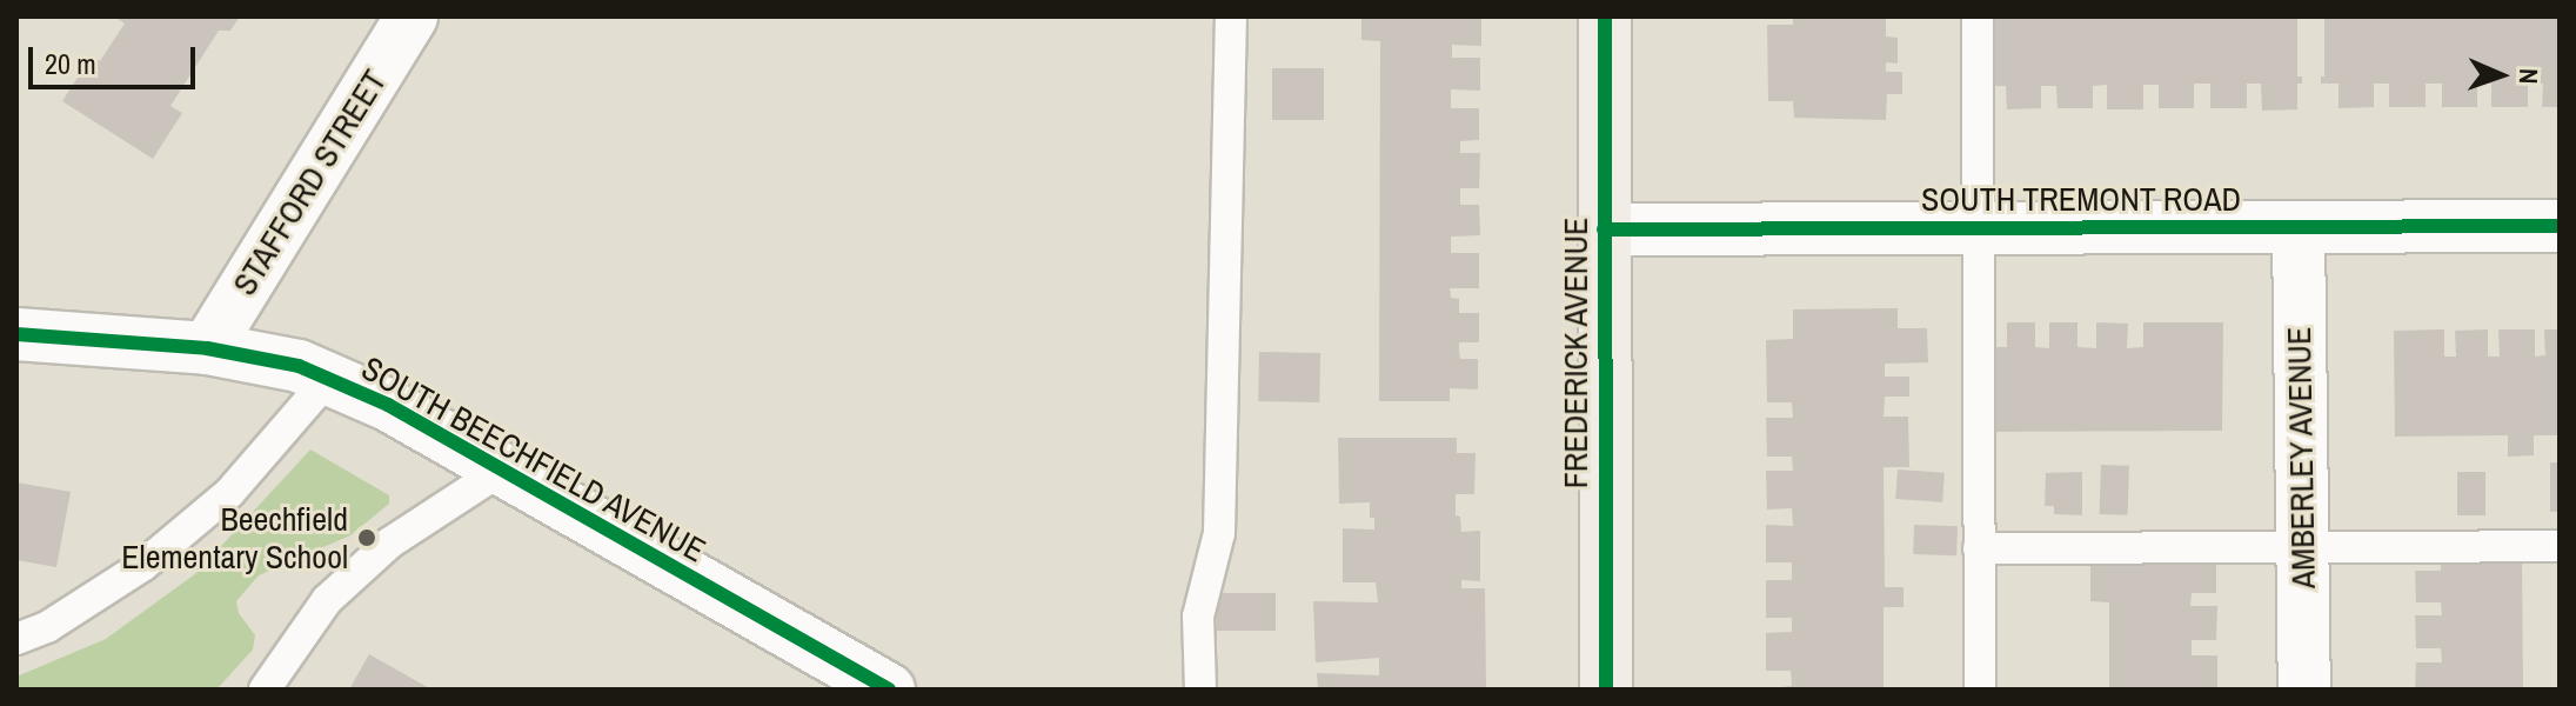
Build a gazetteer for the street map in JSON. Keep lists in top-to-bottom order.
{
  "streets": {
    "main road": ["FREDERICK AVENUE"],
    "street": [
      "STAFFORD STREET",
      "SOUTH TREMONT ROAD",
      "AMBERLEY AVENUE",
      "SOUTH BEECHFIELD AVENUE"
    ]
  },
  "crossings": [
    ["STAFFORD STREET", "SOUTH BEECHFIELD AVENUE"],
    ["SOUTH TREMONT ROAD", "FREDERICK AVENUE"],
    ["SOUTH TREMONT ROAD", "AMBERLEY AVENUE"]
  ],
  "places": ["Beechfield Elementary School"],
  "scale_bar": "20 m",
  "north": "right"
}
